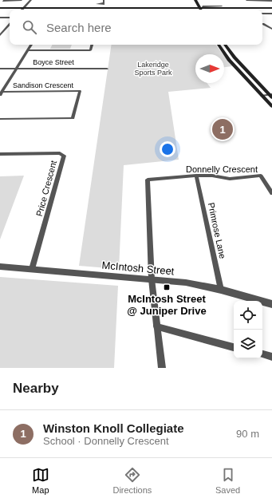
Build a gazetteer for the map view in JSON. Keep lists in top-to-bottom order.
{
  "streets": {
    "street": [
      "Boyce Street",
      "Sandison Crescent",
      "Donnelly Crescent",
      "Price Crescent",
      "Primrose Lane",
      "McIntosh Street"
    ]
  },
  "crossings": [
    ["Donnelly Crescent", "Primrose Lane"],
    ["Donnelly Crescent", "McIntosh Street"],
    ["Price Crescent", "McIntosh Street"],
    ["Primrose Lane", "McIntosh Street"]
  ],
  "parks": ["Lakeridge Sports Park"],
  "places": {
    "transit": ["McIntosh Street @ Juniper Drive"]
  },
  "north": "right",
  "page": {
    "search": "Search here",
    "pins": "1",
    "heading": "Nearby",
    "list": [
      {
        "mark": "1",
        "name": "Winston Knoll Collegiate",
        "note": "School · Donnelly Crescent",
        "value": "90 m"
      }
    ],
    "nav": ["Map", "Directions", "Saved"]
  }
}
